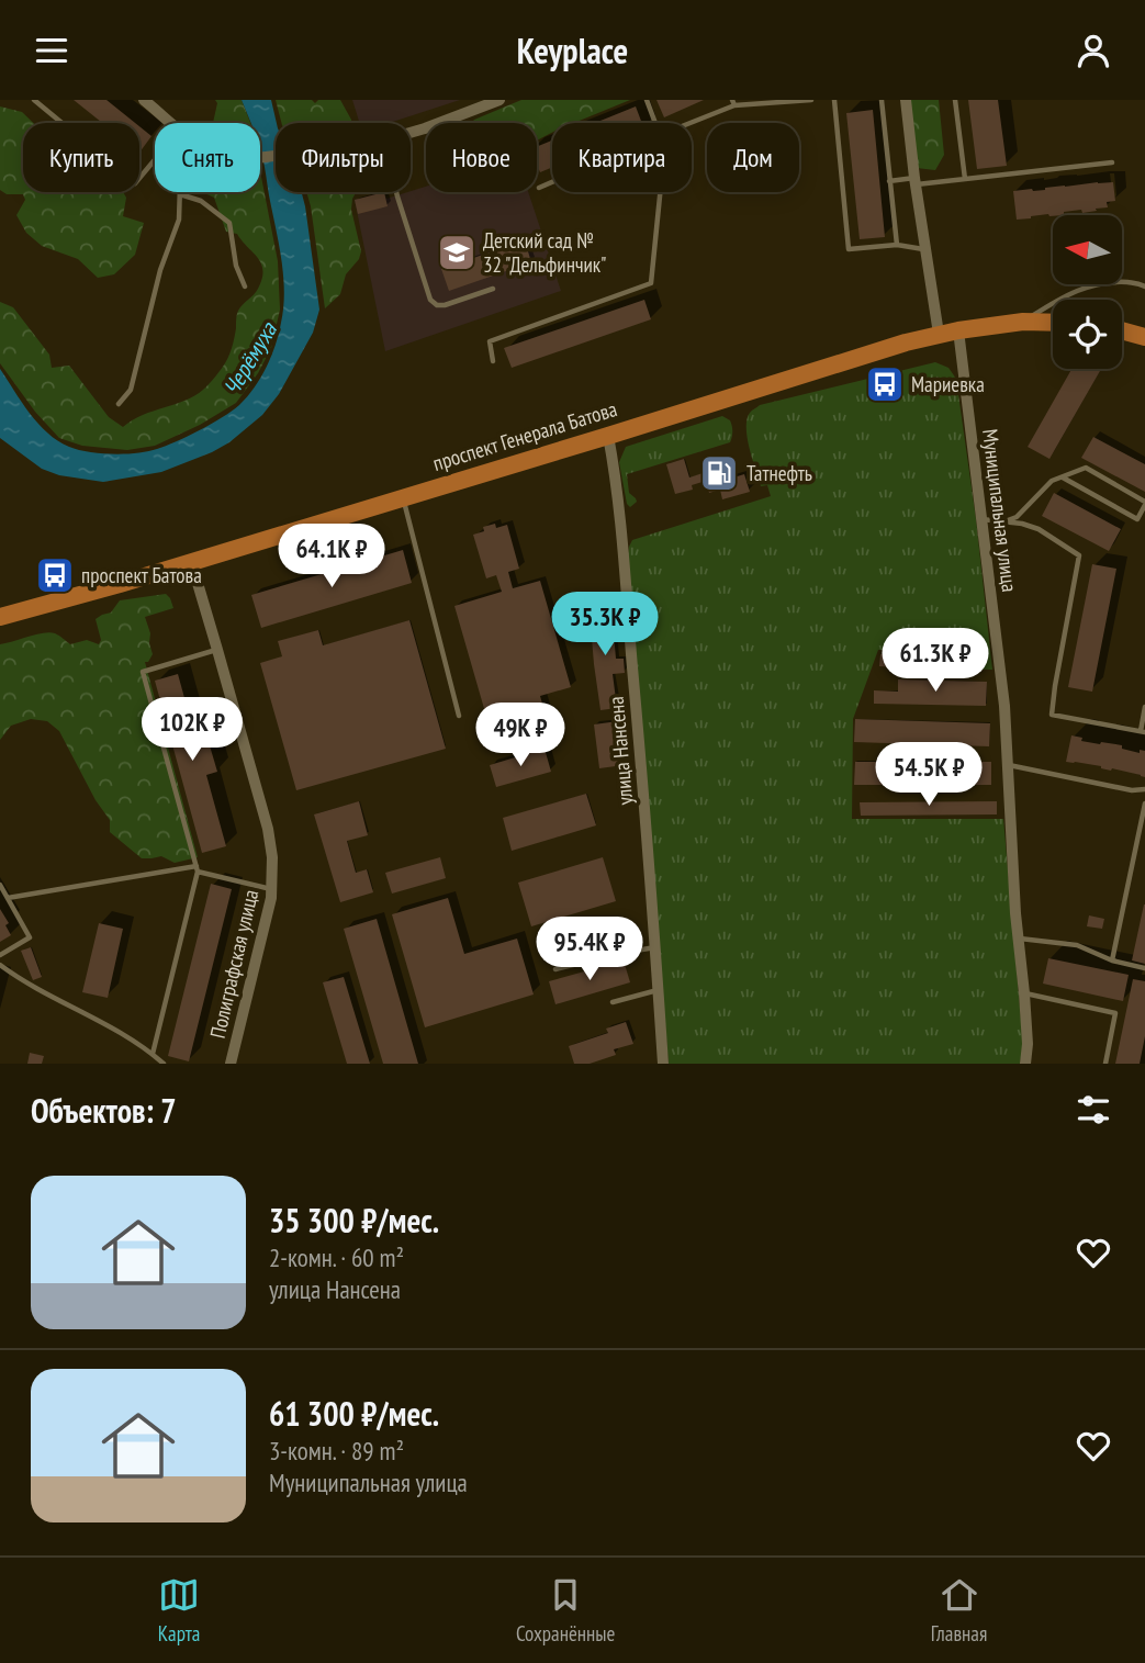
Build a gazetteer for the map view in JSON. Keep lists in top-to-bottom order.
{
  "streets": {
    "main road": ["проспект Генерала Батова"],
    "street": ["Муниципальная улица", "улица Нансена", "Полиграфская улица"]
  },
  "crossings": [
    ["проспект Генерала Батова", "Муниципальная улица"],
    ["проспект Генерала Батова", "улица Нансена"],
    ["проспект Генерала Батова", "Полиграфская улица"]
  ],
  "water": ["Черёмуха"],
  "places": {
    "school or university": ["Детский сад № 32 \"Дельфинчик\""],
    "bus stop": ["Мариевка", "проспект Батова"],
    "fuel station": ["Татнефть"]
  },
  "north": "left",
  "page": {
    "header": "Keyplace",
    "chip": [
      "Купить",
      "Снять",
      "Фильтры",
      "Новое",
      "Квартира",
      "Дом"
    ],
    "price": [
      "64.1K ₽",
      "35.3K ₽",
      "61.3K ₽",
      "102K ₽",
      "49K ₽",
      "54.5K ₽",
      "95.4K ₽"
    ],
    "heading": "Объектов: 7",
    "list": [
      {
        "name": "35 300 ₽/мес.",
        "note": "2-комн. · 60 m² · улица Нансена"
      },
      {
        "name": "61 300 ₽/мес.",
        "note": "3-комн. · 89 m² · Муниципальная улица"
      }
    ],
    "tabs": ["Карта", "Сохранённые", "Главная"]
  }
}
